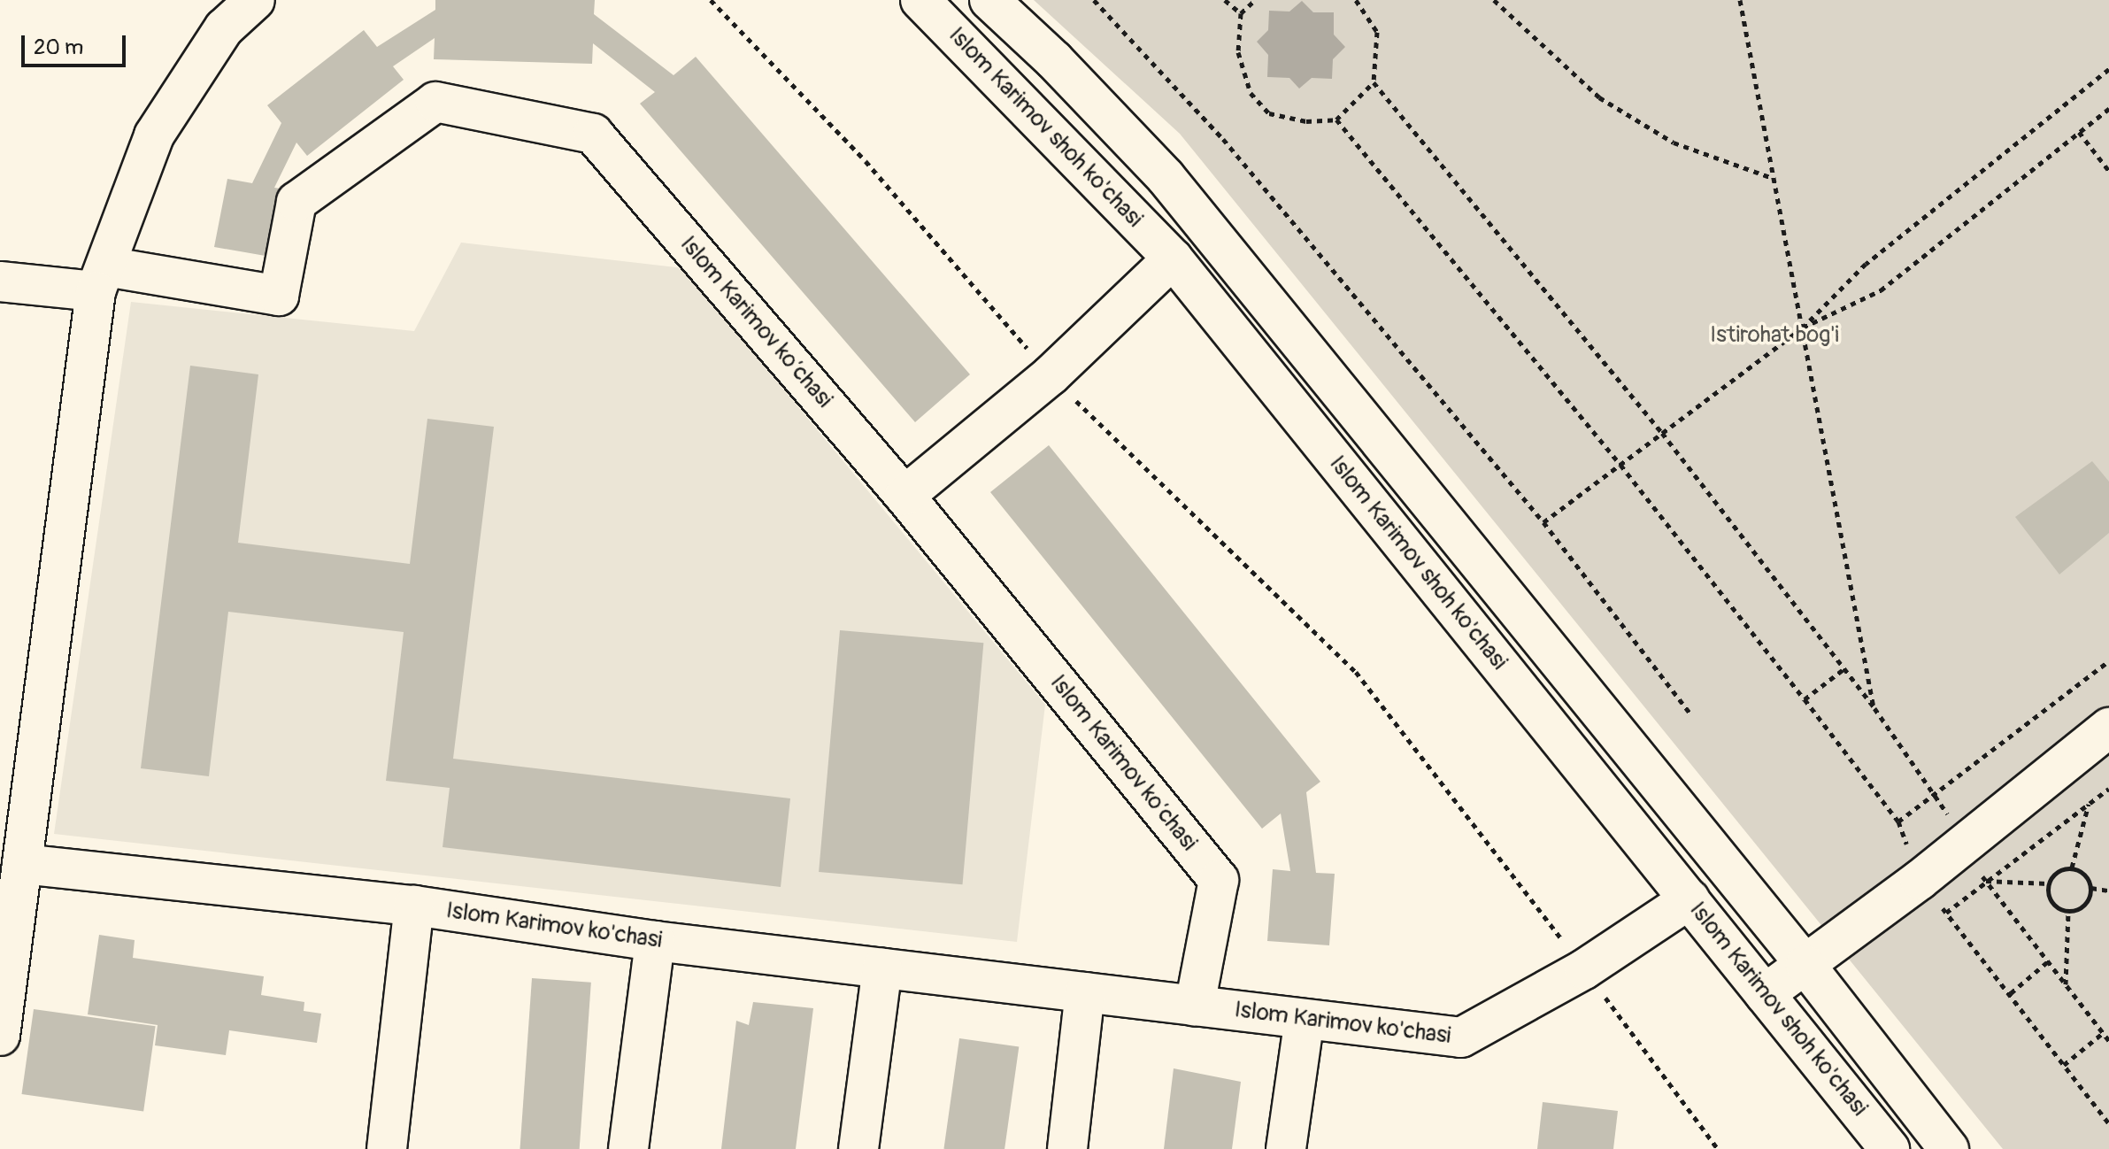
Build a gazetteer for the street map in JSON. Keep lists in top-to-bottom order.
{
  "streets": {
    "street": ["Islom Karimov shoh ko'chasi", "Islom Karimov ko‘chasi", "Islom Karimov ko'chasi"]
  },
  "crossings": [
    ["Islom Karimov shoh ko'chasi", "Islom Karimov ko'chasi"],
    ["Islom Karimov ko‘chasi", "Islom Karimov ko'chasi"]
  ],
  "parks": ["Istirohat bog'i"],
  "scale_bar": "20 m"
}
